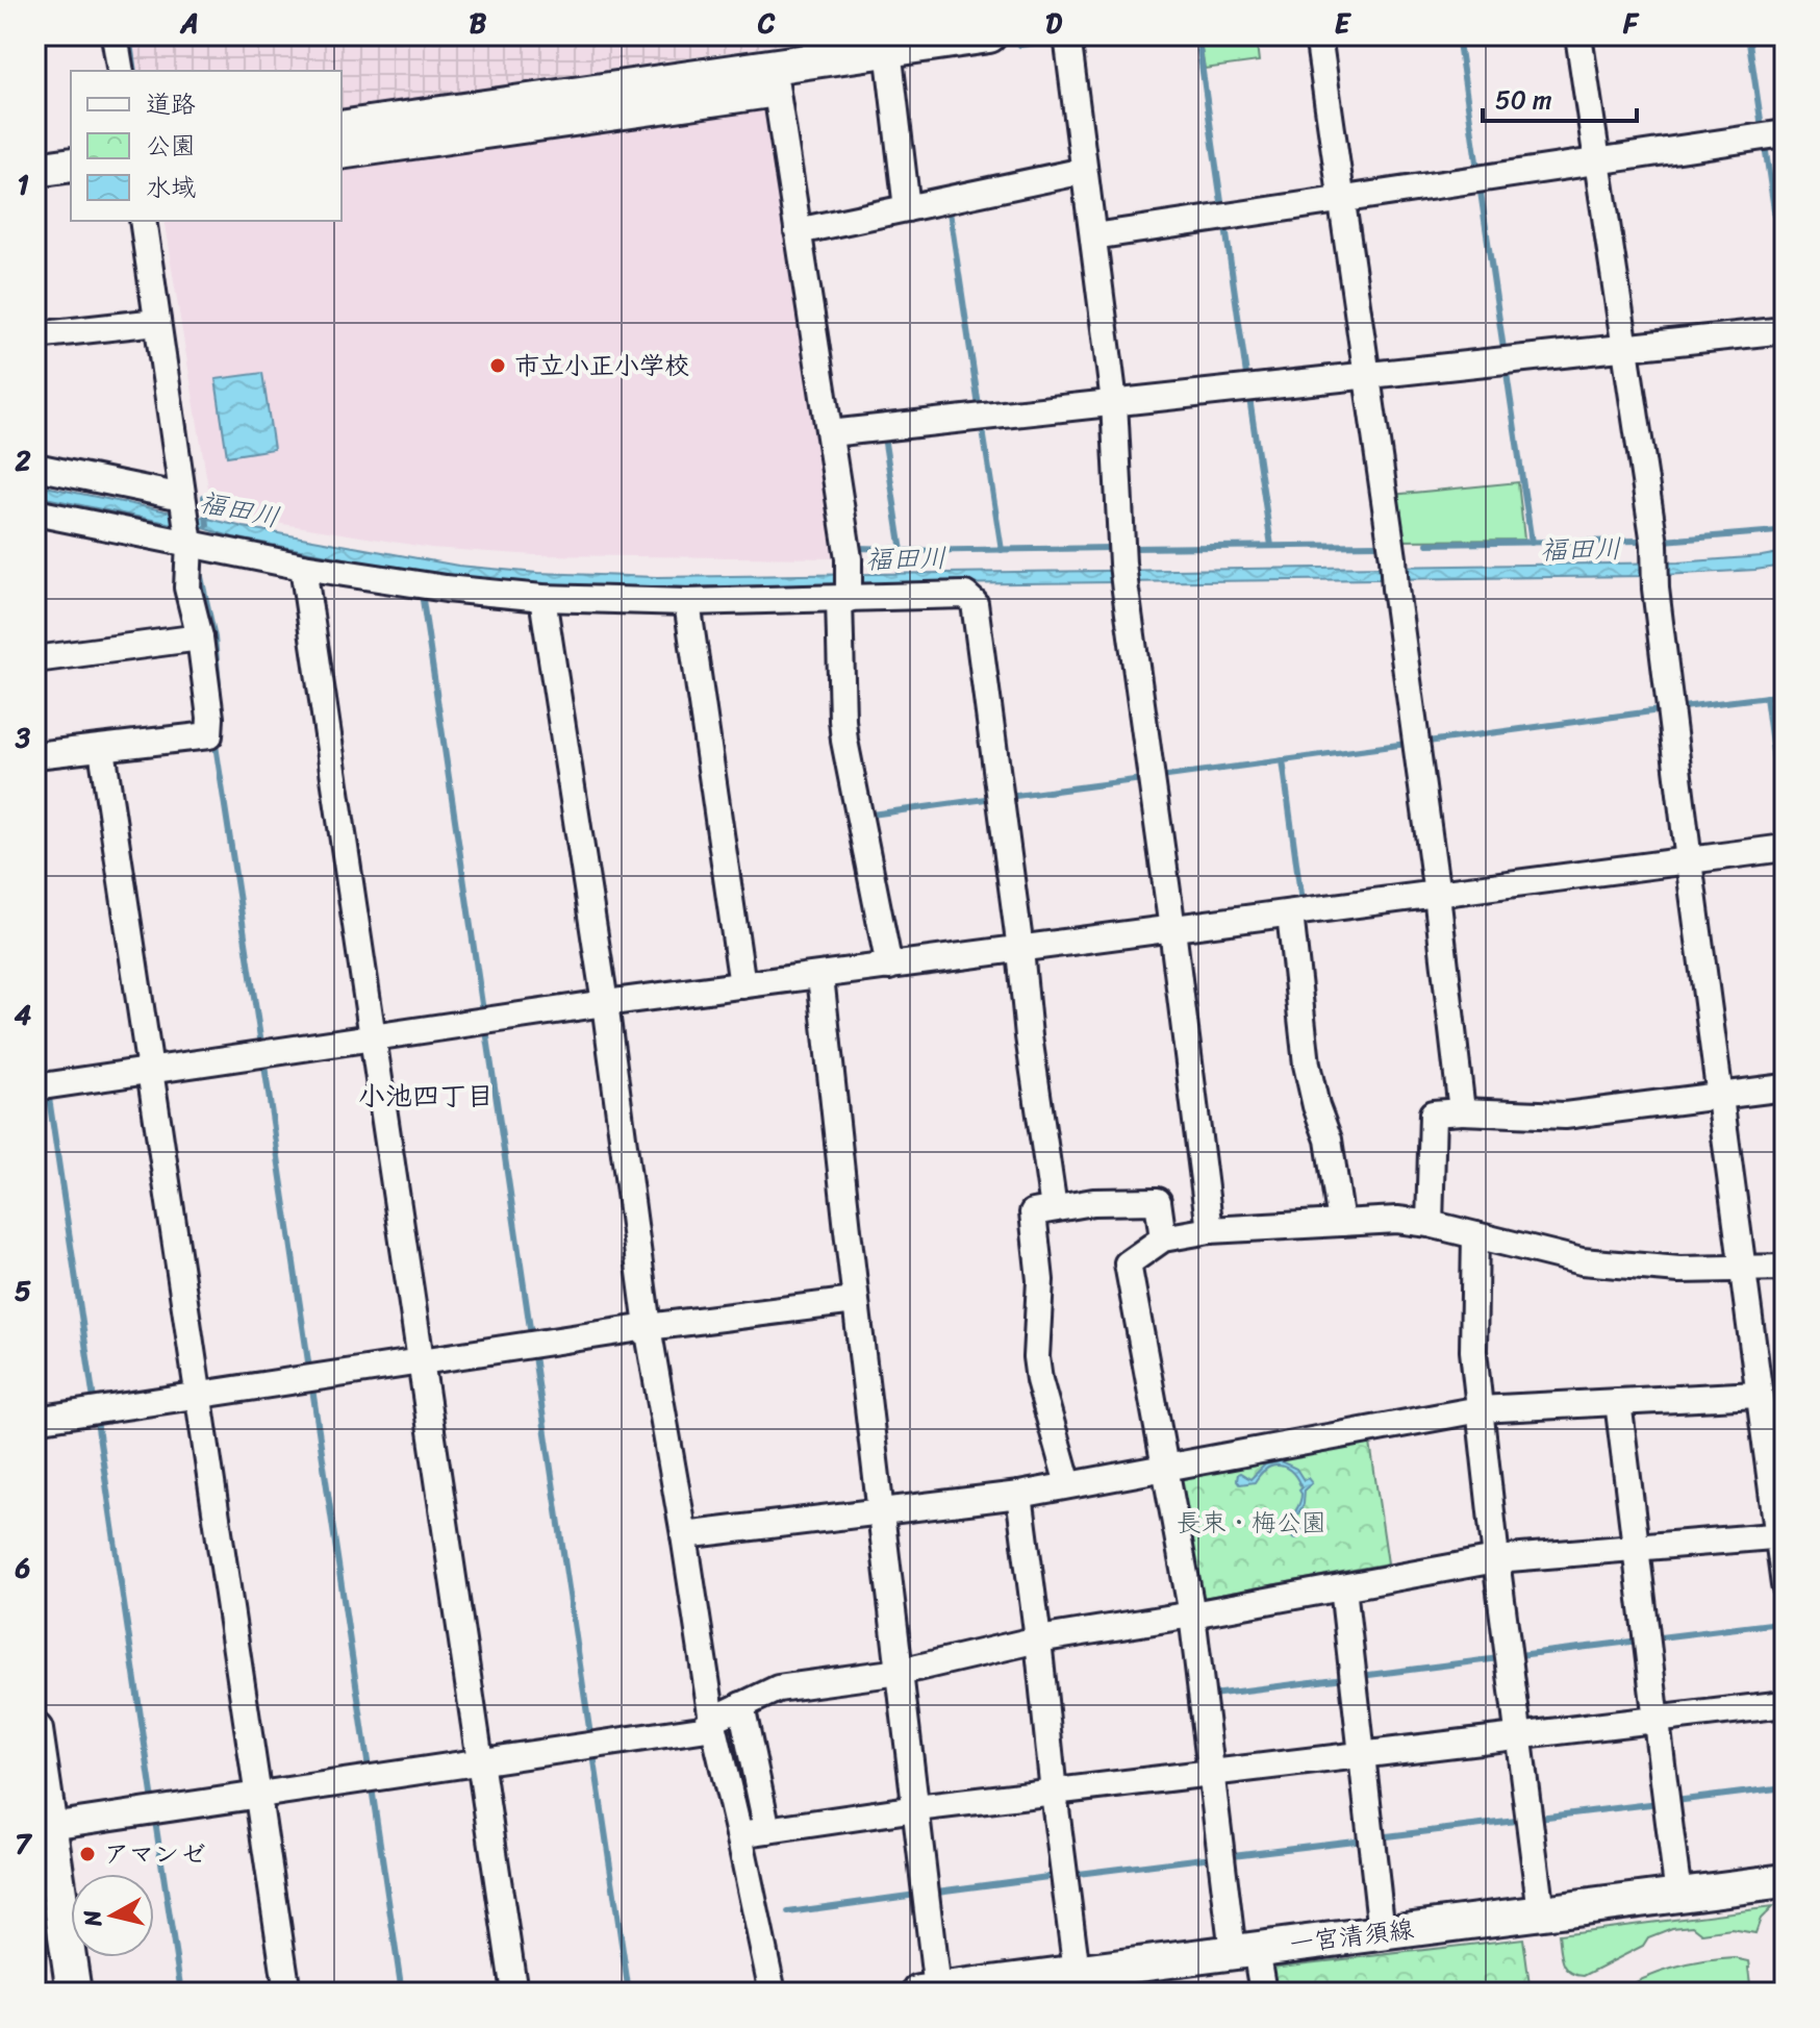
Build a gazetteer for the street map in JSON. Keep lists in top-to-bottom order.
{
  "streets": {
    "street": ["一宮清須線"]
  },
  "districts": ["小池四丁目"],
  "water": ["福田川"],
  "parks": ["長束・梅公園"],
  "places": ["市立小正小学校", "アマンゼ"],
  "legend": ["道路", "公園", "水域"],
  "scale_bar": "50 m",
  "north": "left",
  "grid": {
    "columns": [
      "A",
      "B",
      "C",
      "D",
      "E",
      "F"
    ],
    "rows": [
      "1",
      "2",
      "3",
      "4",
      "5",
      "6",
      "7"
    ]
  }
}
